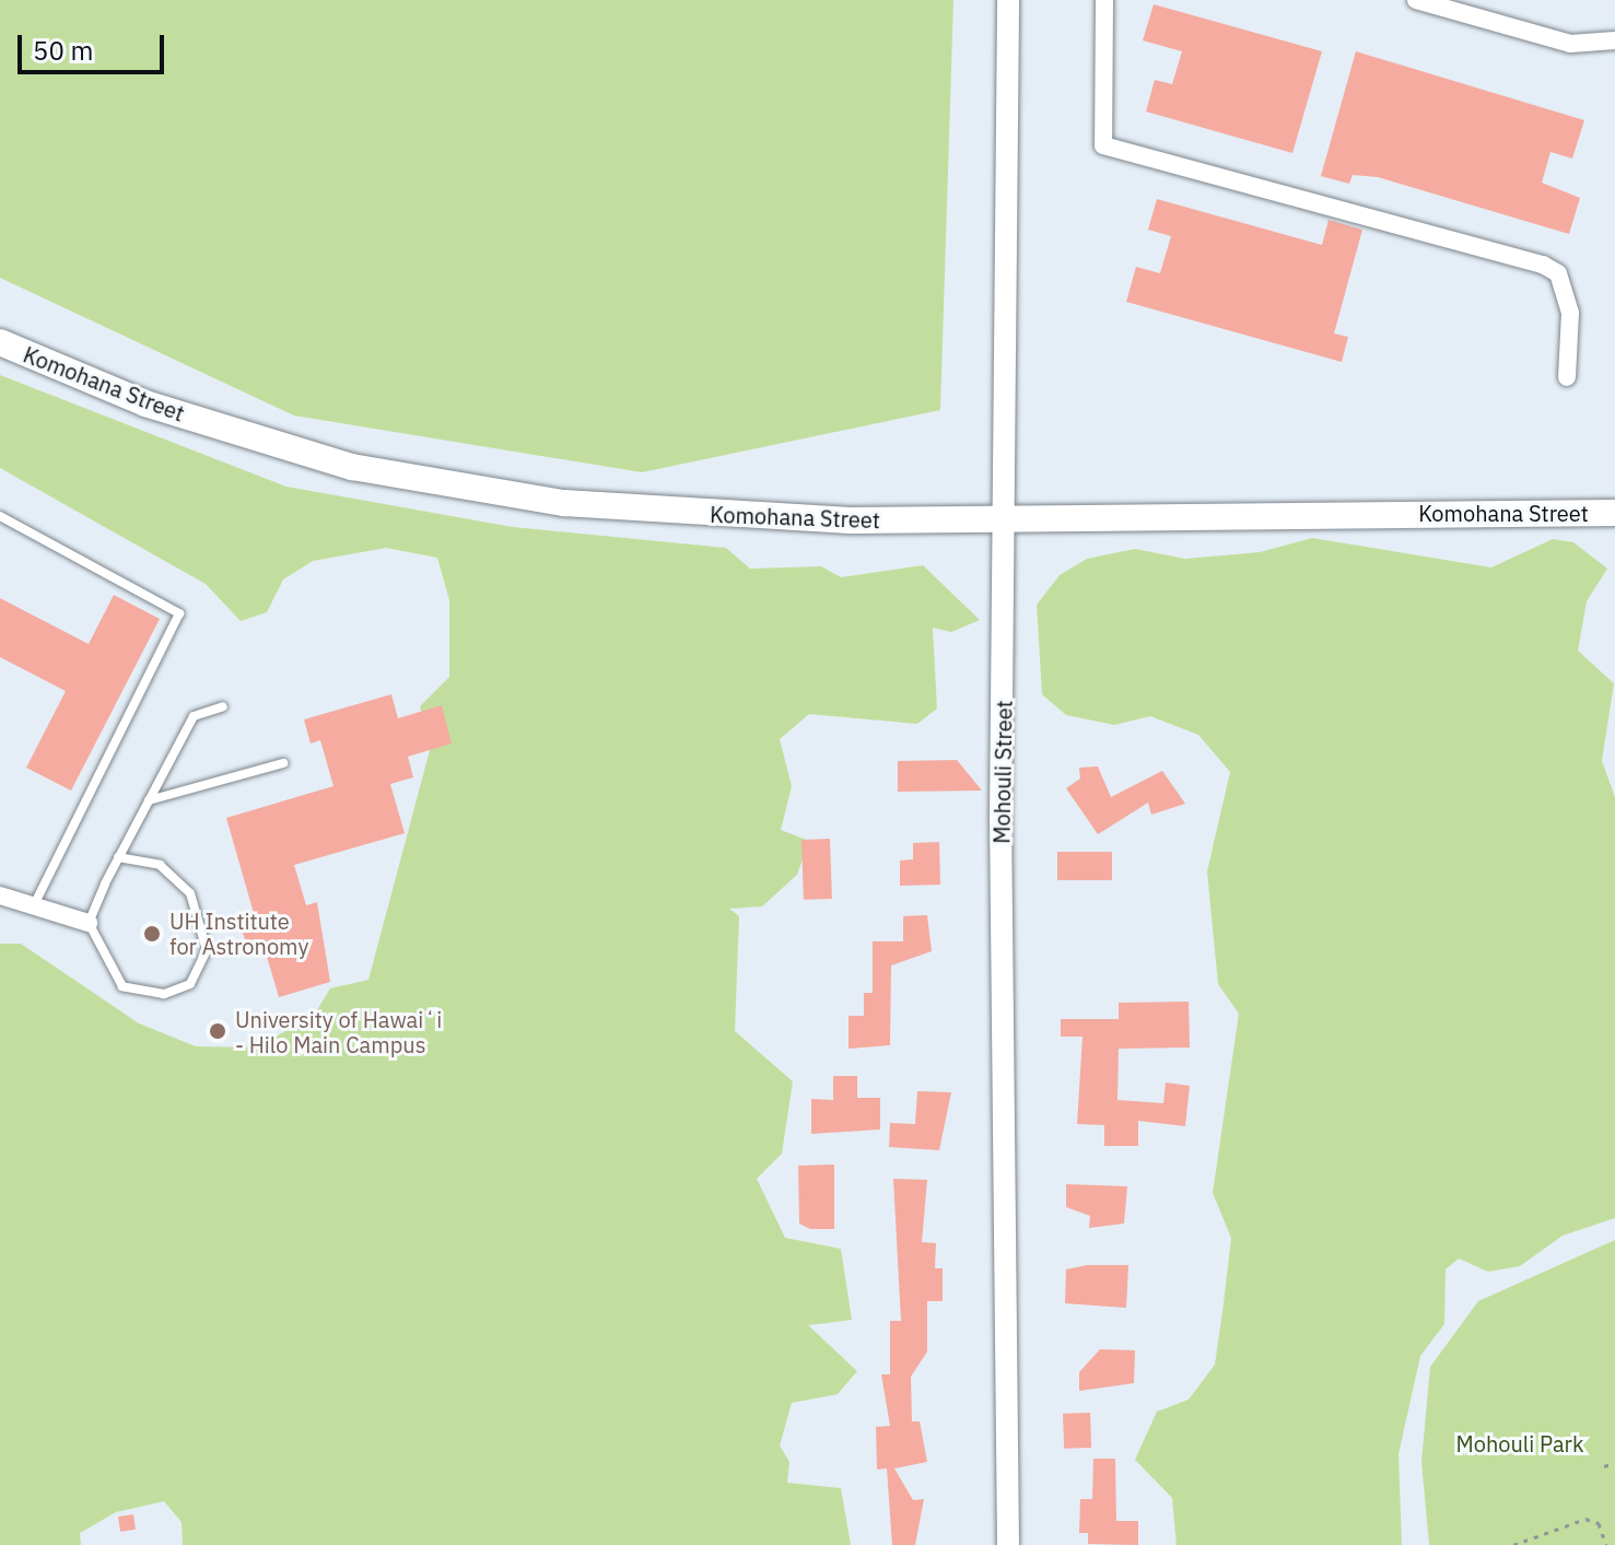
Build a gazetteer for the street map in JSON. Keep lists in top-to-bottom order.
{
  "streets": {
    "main road": ["Komohana Street"],
    "street": ["Mohouli Street"]
  },
  "crossings": [
    ["Komohana Street", "Mohouli Street"]
  ],
  "parks": ["Mohouli Park"],
  "places": ["UH Institute for Astronomy", "University of Hawaiʻi - Hilo Main Campus"],
  "scale_bar": "50 m"
}
